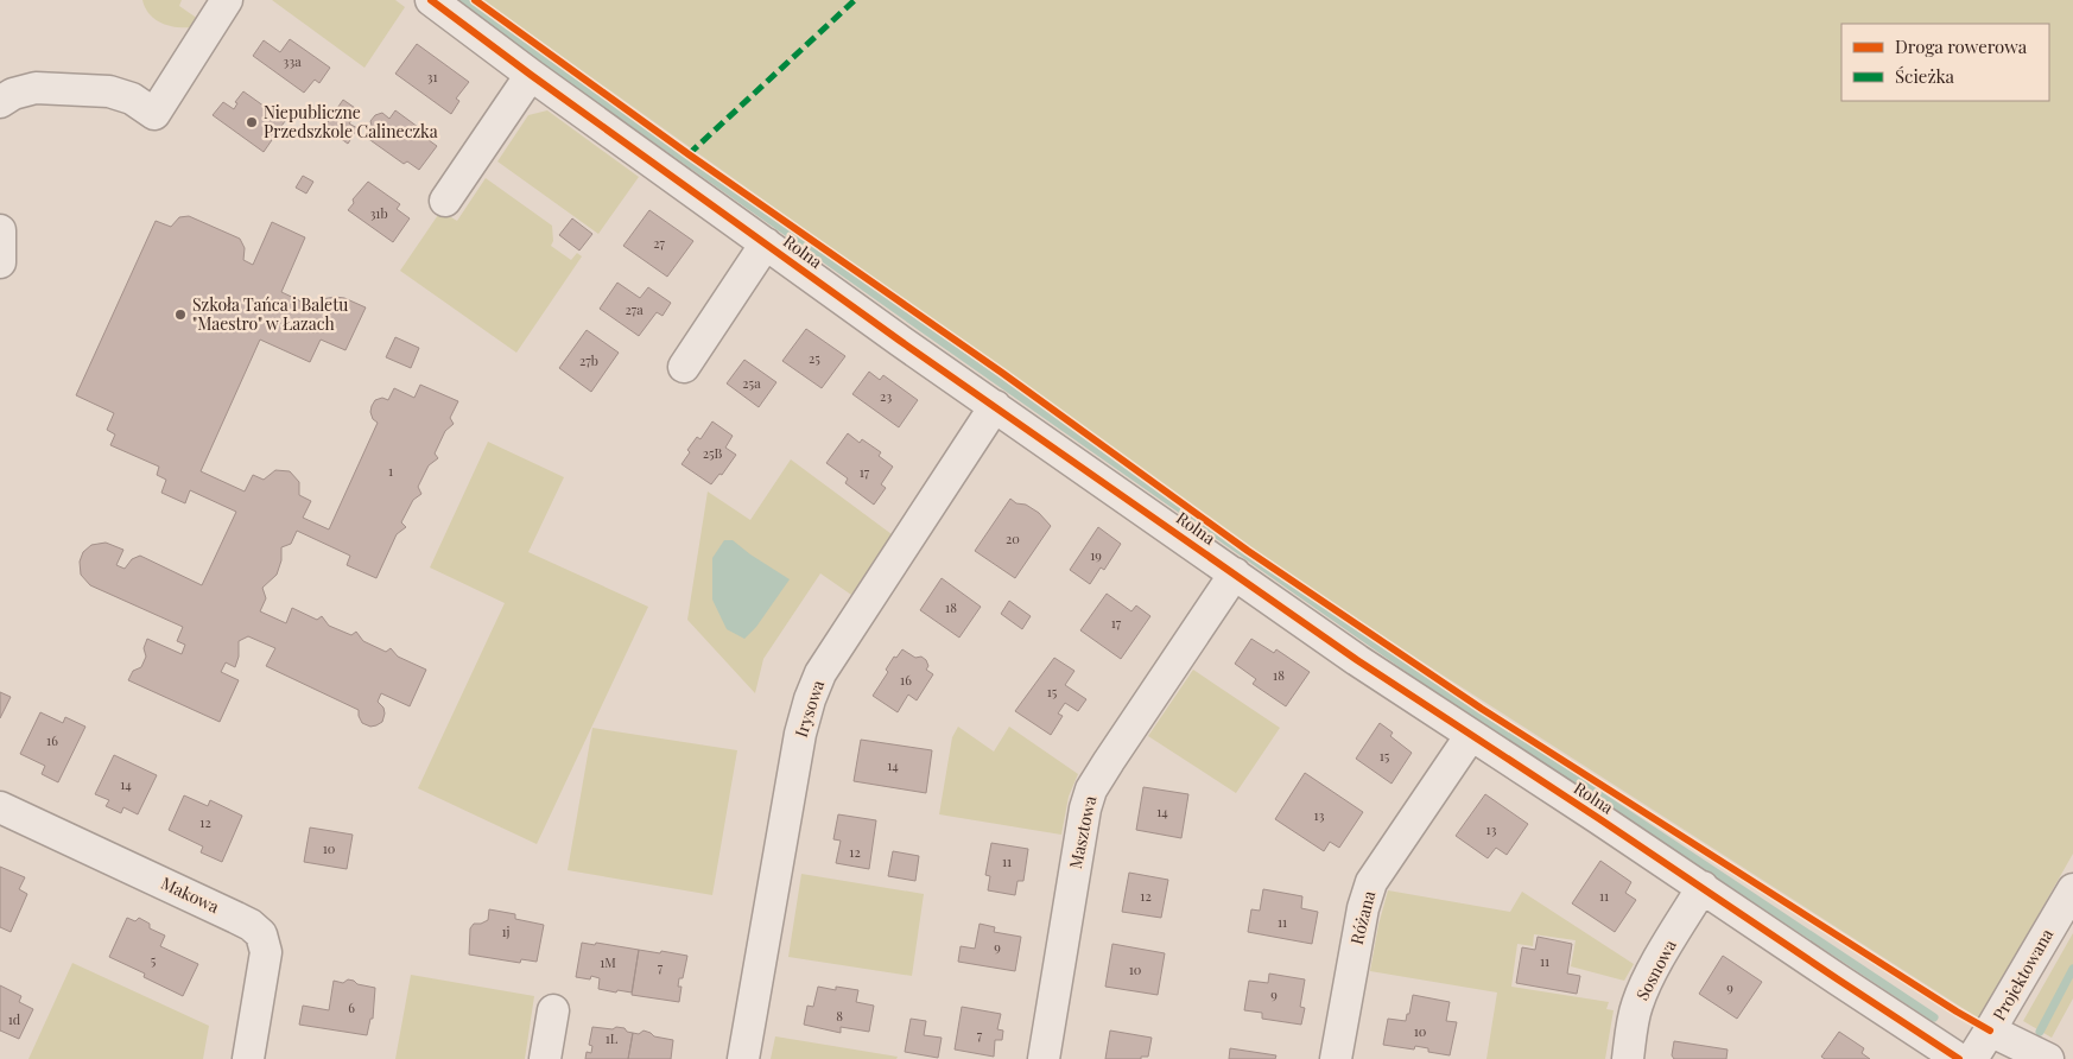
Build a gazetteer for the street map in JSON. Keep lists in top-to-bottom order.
{
  "streets": {
    "street": [
      "Rolna",
      "Irysowa",
      "Masztowa",
      "Makowa",
      "Różana",
      "Sosnowa",
      "Projektowana"
    ]
  },
  "crossings": [
    ["Rolna", "Irysowa"],
    ["Rolna", "Masztowa"],
    ["Rolna", "Różana"],
    ["Rolna", "Sosnowa"]
  ],
  "places": ["Niepubliczne Przedszkole Calineczka", "Szkoła Tańca i Baletu \"Maestro\" w Łazach"],
  "house_numbers": [
    "33a",
    "31",
    "31b",
    "27",
    "27a",
    "25",
    "27b",
    "25a",
    "23",
    "25B",
    "1",
    "17",
    "20",
    "19",
    "18",
    "17",
    "18",
    "16",
    "15",
    "16",
    "15",
    "14",
    "14",
    "14",
    "13",
    "12",
    "13",
    "10",
    "12",
    "11",
    "12",
    "11",
    "11",
    "1j",
    "9",
    "5",
    "11",
    "1M",
    "7",
    "10",
    "9",
    "9",
    "6",
    "8",
    "1d",
    "10",
    "7",
    "1L"
  ],
  "legend": ["Droga rowerowa", "Ścieżka"]
}
